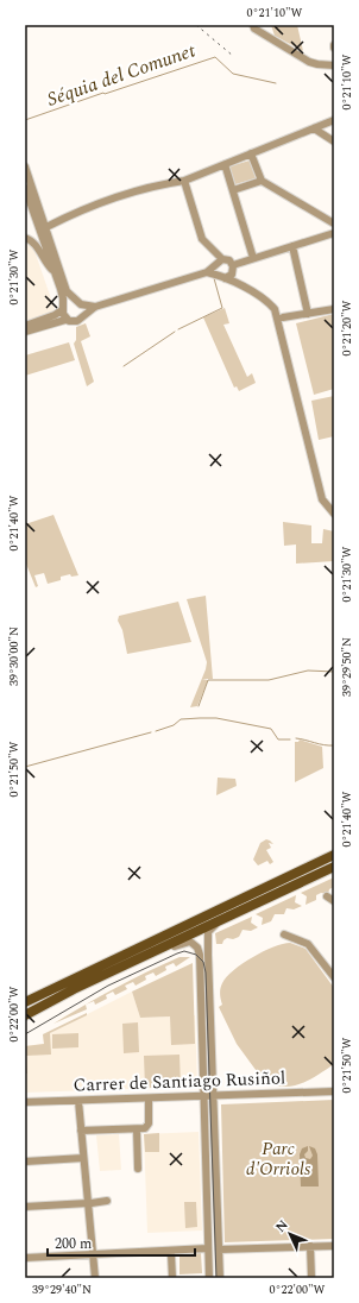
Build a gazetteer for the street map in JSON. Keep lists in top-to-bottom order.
{
  "streets": {
    "street": ["Carrer de Santiago Rusiñol"]
  },
  "water": ["Séquia del Comunet"],
  "parks": ["Parc d'Orriols"],
  "scale_bar": "200 m",
  "north": "top left",
  "coordinates": [
    "0°21'10\"W",
    "0°21'30\"W",
    "0°21'20\"W",
    "0°21'40\"W",
    "39°30'00\"N",
    "39°29'50\"N",
    "0°21'50\"W",
    "0°22'00\"W",
    "39°29'40\"N"
  ]
}
